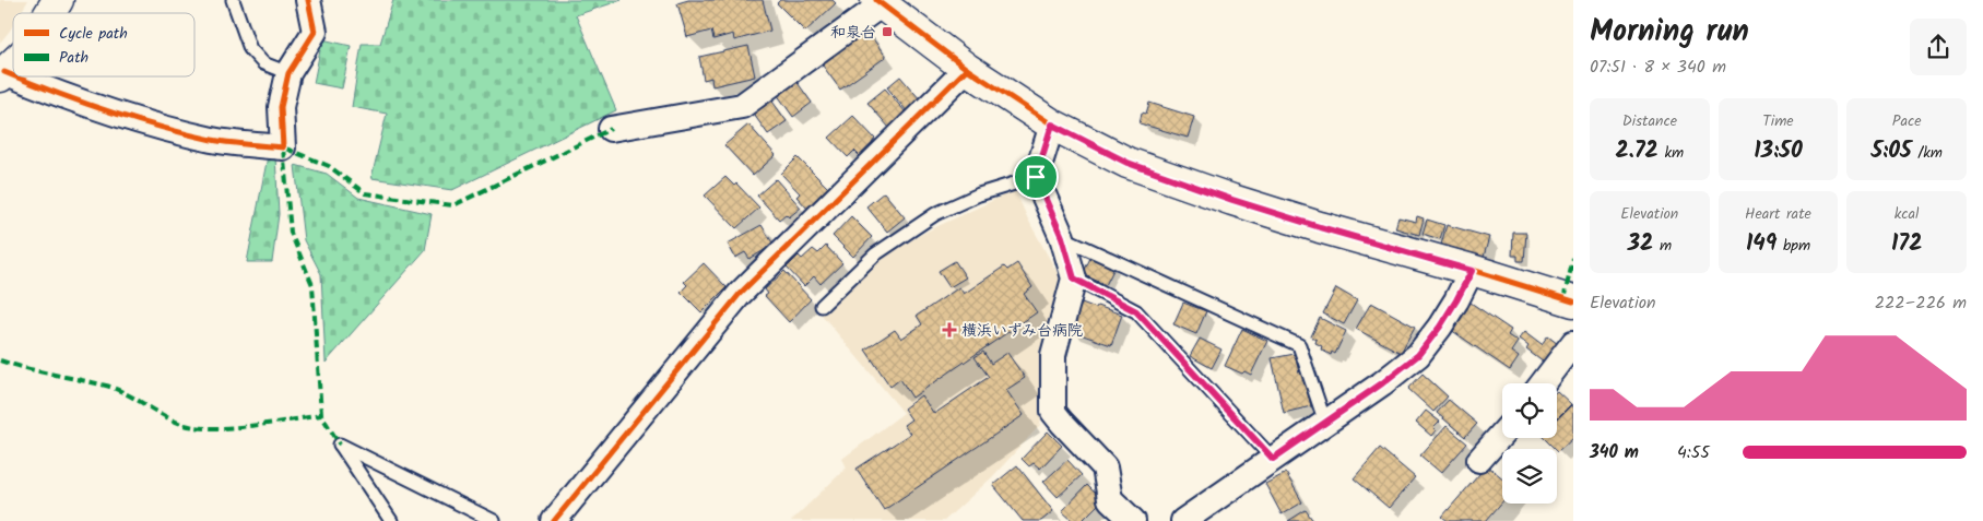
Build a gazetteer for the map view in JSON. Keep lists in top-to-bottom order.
{
  "places": {
    "transit": ["和泉台"],
    "health": ["横浜いずみ台病院"]
  },
  "legend": ["Cycle path", "Path"],
  "page": {
    "heading": ["Morning run", "07:51 · 8 × 340 m"],
    "stats": [
      ["Distance", "2.72 km"],
      ["Time", "13:50"],
      ["Pace", "5:05 /km"],
      ["Elevation", "32 m"],
      ["Heart rate", "149 bpm"],
      ["kcal", "172"]
    ],
    "chart": ["Elevation", "222–226 m"],
    "list": [
      {
        "name": "340 m",
        "note": "4:55"
      }
    ]
  }
}
